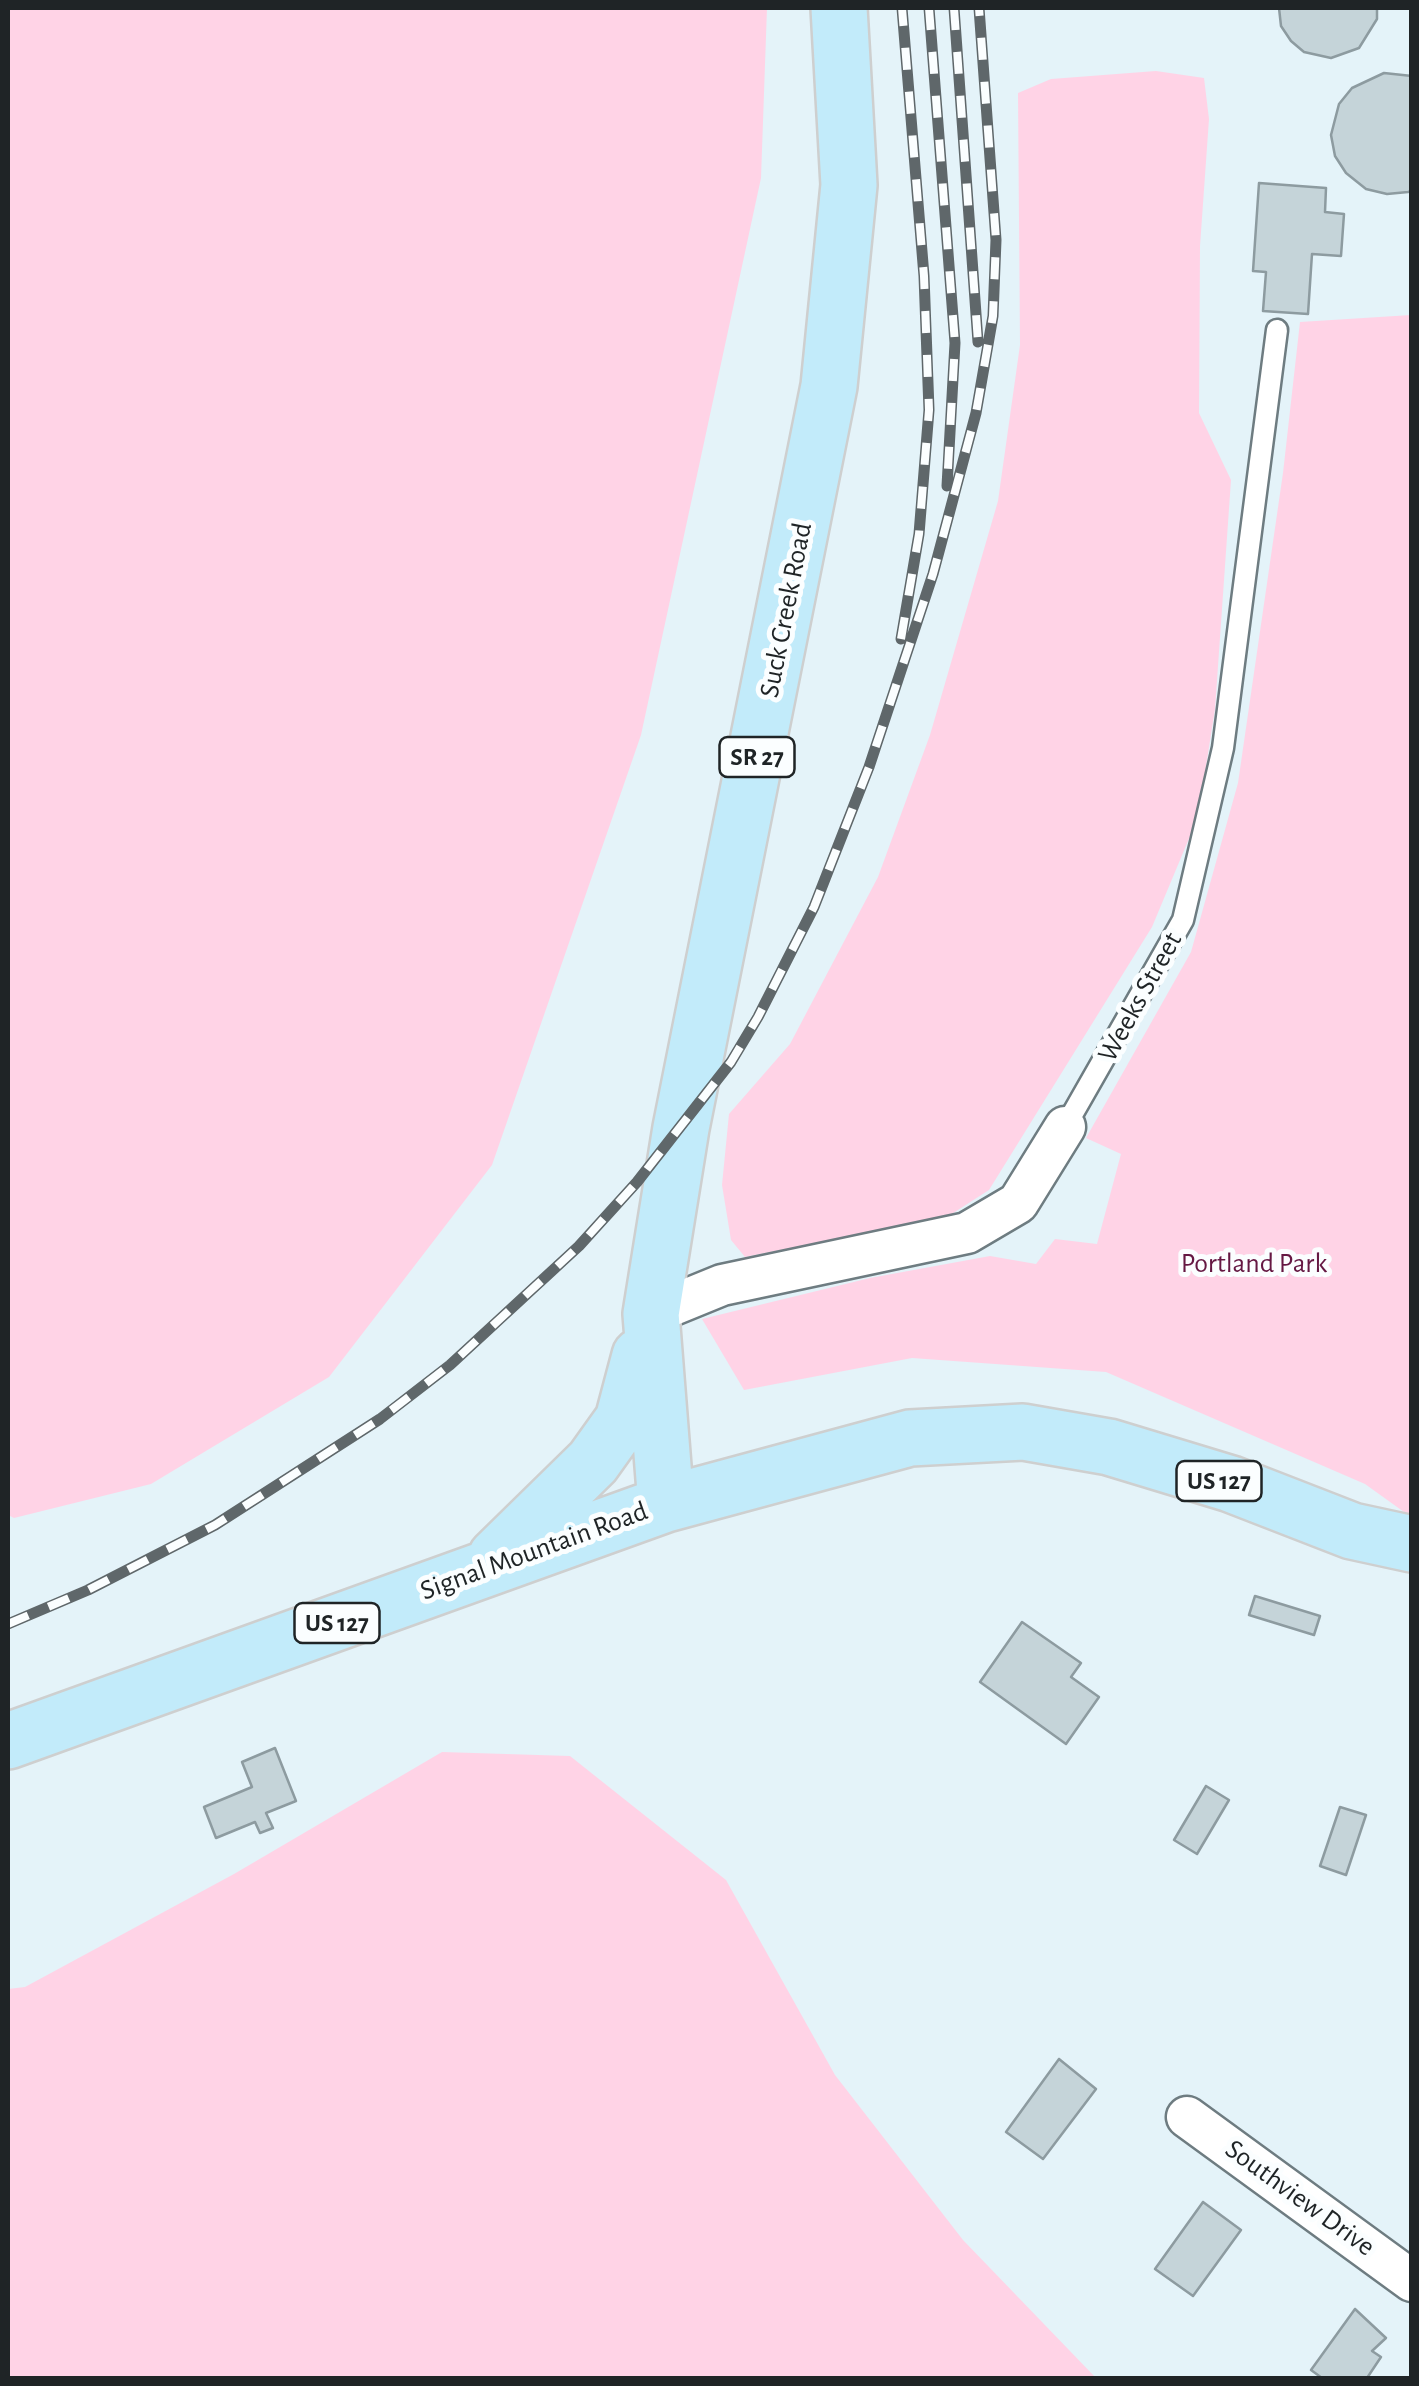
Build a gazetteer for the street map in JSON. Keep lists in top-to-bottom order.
{
  "streets": {
    "main road": [
      "Suck Creek Road",
      "SR 27",
      "US 127",
      "Signal Mountain Road"
    ],
    "street": ["Weeks Street", "Southview Drive"]
  },
  "crossings": [
    ["Suck Creek Road", "Weeks Street"],
    ["Suck Creek Road", "US 127"],
    ["Suck Creek Road", "Signal Mountain Road"],
    ["US 127", "Signal Mountain Road"]
  ],
  "parks": ["Portland Park"]
}
